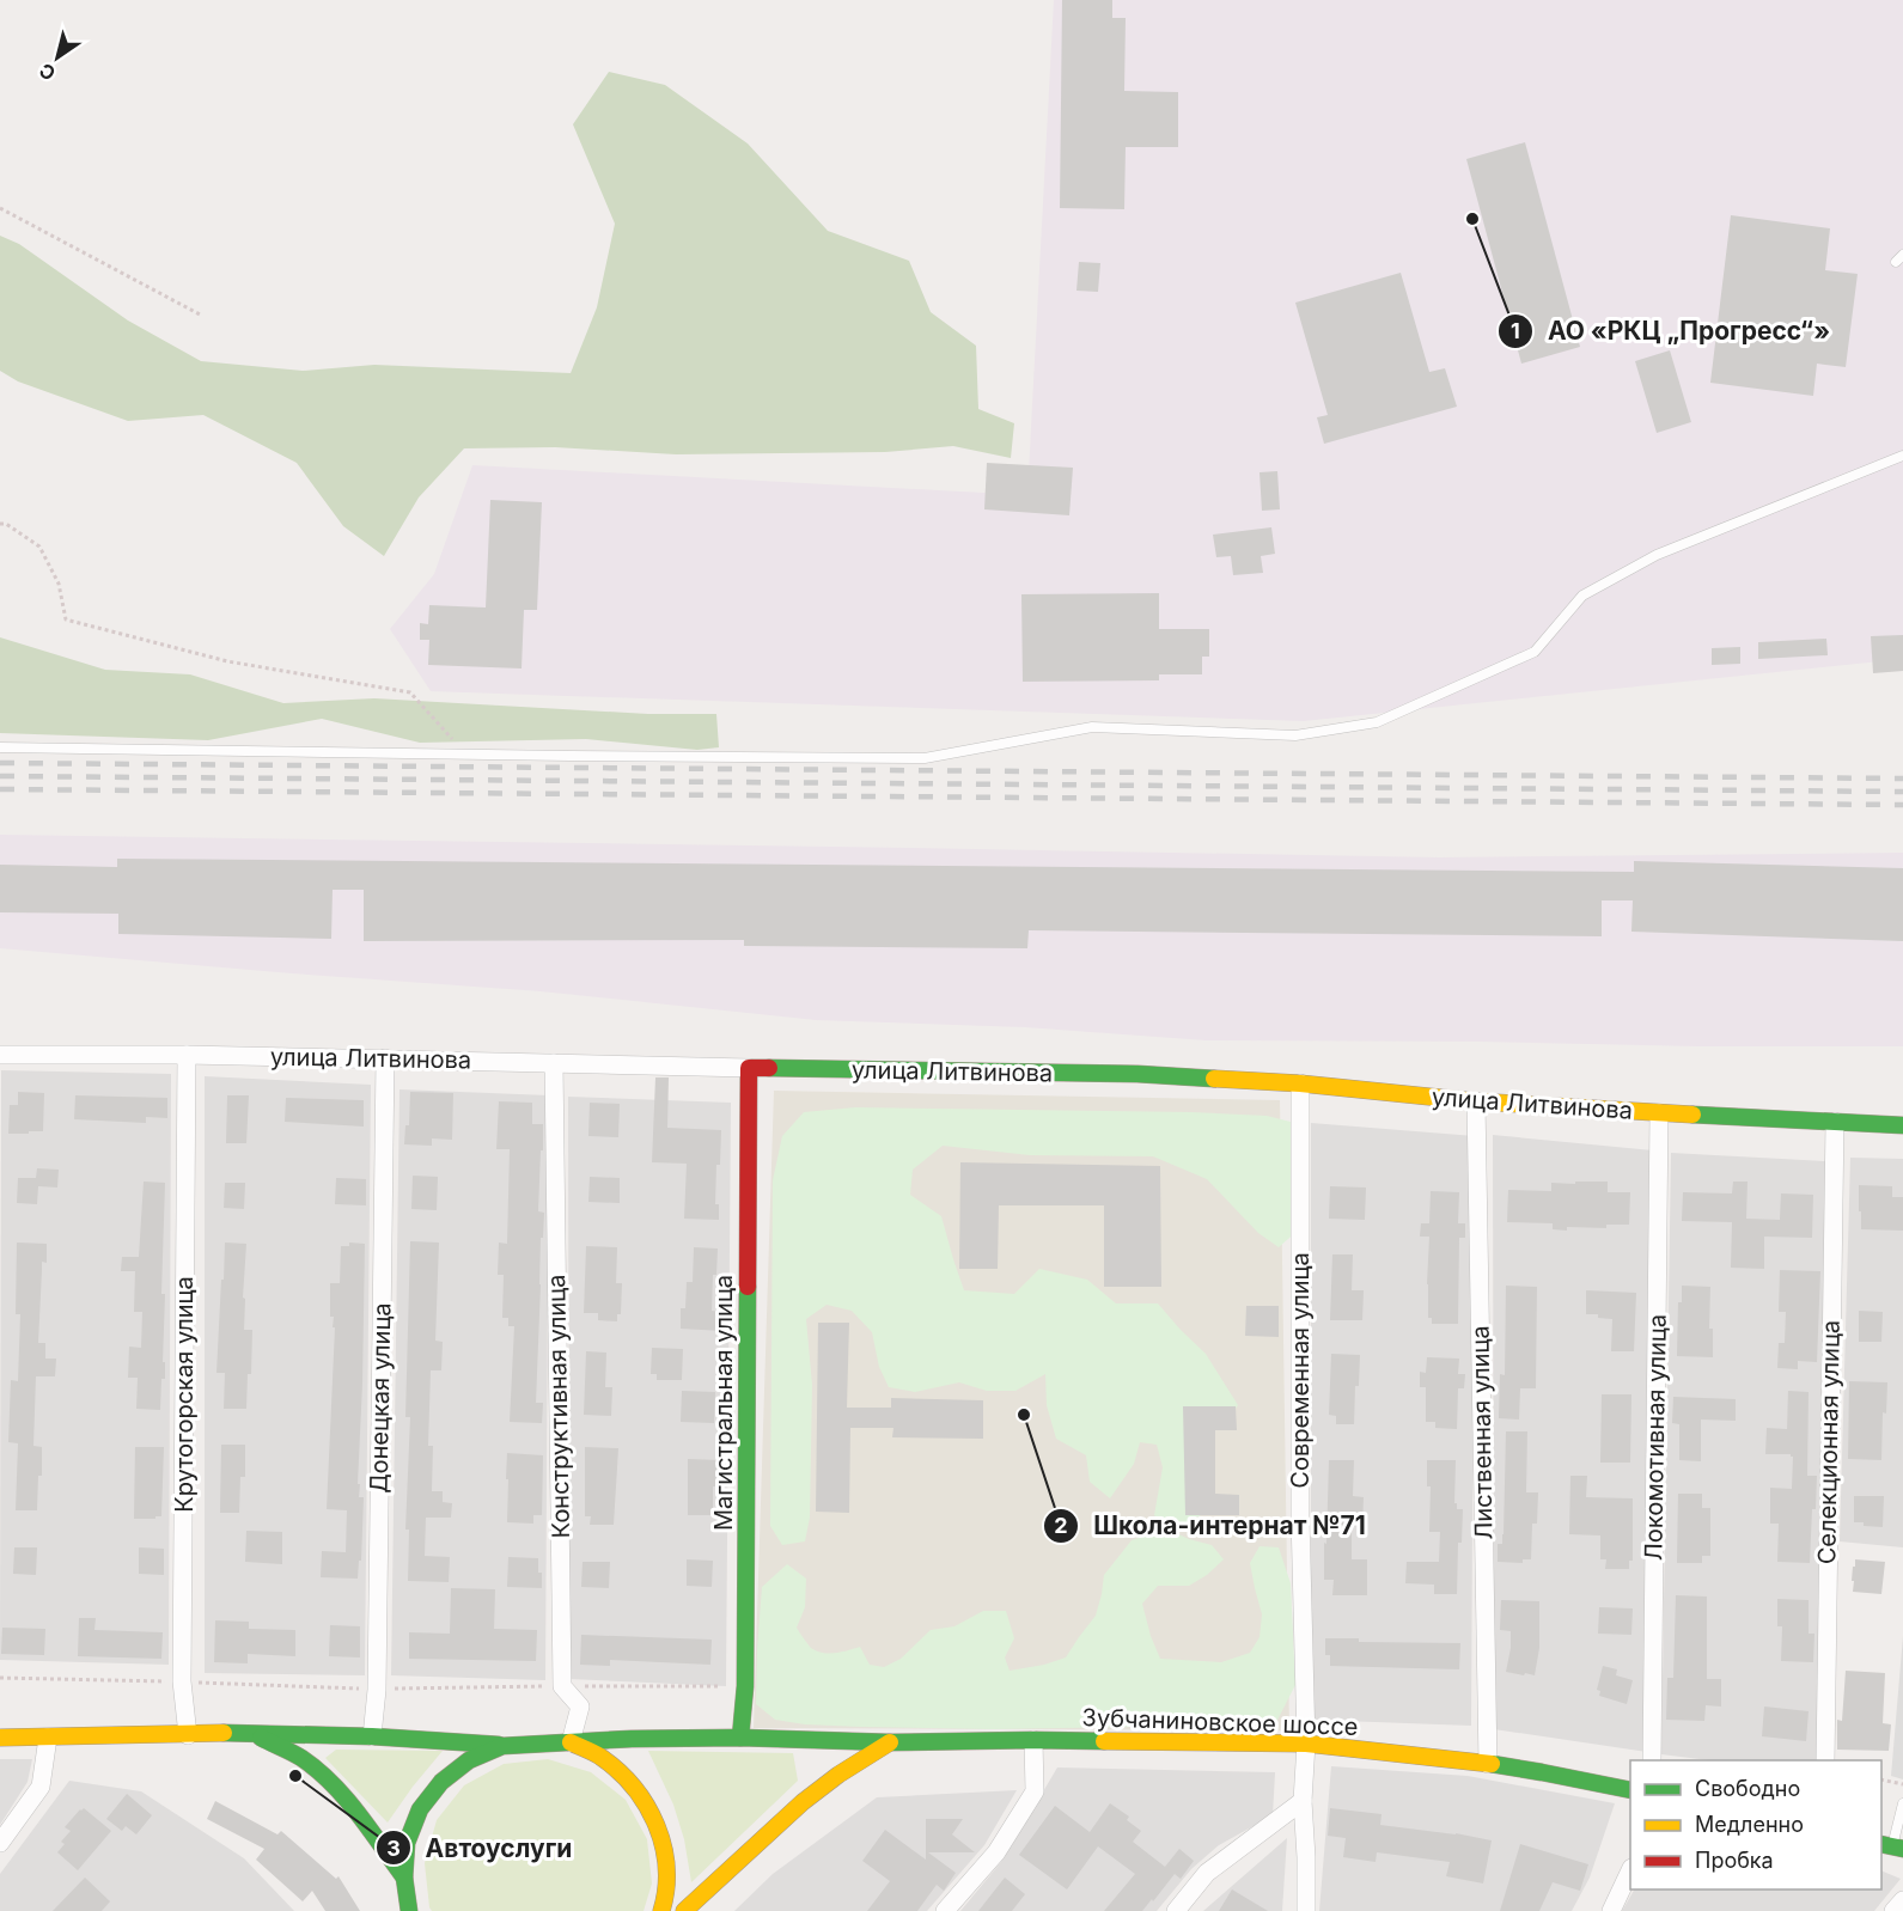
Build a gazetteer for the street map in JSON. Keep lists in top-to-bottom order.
{
  "streets": {
    "main road": ["улица Литвинова", "Магистральная улица", "Зубчаниновское шоссе"],
    "street": [
      "Современная улица",
      "Крутогорская улица",
      "Донецкая улица",
      "Конструктивная улица",
      "Лиственная улица",
      "Локомотивная улица",
      "Селекционная улица"
    ]
  },
  "crossings": [
    ["улица Литвинова", "Современная улица"],
    ["улица Литвинова", "Крутогорская улица"],
    ["улица Литвинова", "Донецкая улица"],
    ["улица Литвинова", "Магистральная улица"],
    ["улица Литвинова", "Конструктивная улица"],
    ["улица Литвинова", "Лиственная улица"],
    ["улица Литвинова", "Локомотивная улица"],
    ["улица Литвинова", "Селекционная улица"],
    ["Современная улица", "Зубчаниновское шоссе"],
    ["Магистральная улица", "Зубчаниновское шоссе"],
    ["Конструктивная улица", "Зубчаниновское шоссе"],
    ["Лиственная улица", "Зубчаниновское шоссе"]
  ],
  "places": ["АО «РКЦ „Прогресс“»", "Школа-интернат №71", "Автоуслуги"],
  "legend": ["Свободно", "Медленно", "Пробка"],
  "north": "bottom left"
}
